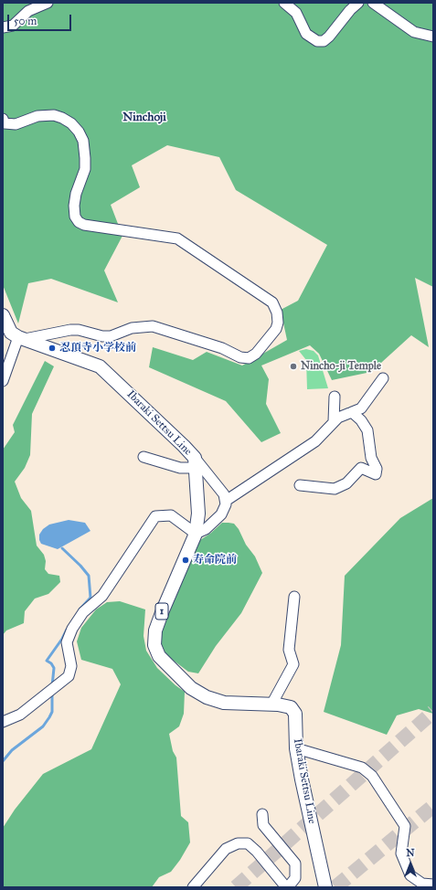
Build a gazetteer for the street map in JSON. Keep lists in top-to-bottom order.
{
  "streets": {
    "main road": ["Ibaraki Settsu Line", "1"]
  },
  "districts": ["Ninchoji"],
  "places": ["忍頂寺小学校前", "Nincho-ji Temple", "寿命院前"],
  "scale_bar": "50 m",
  "north": "top"
}
